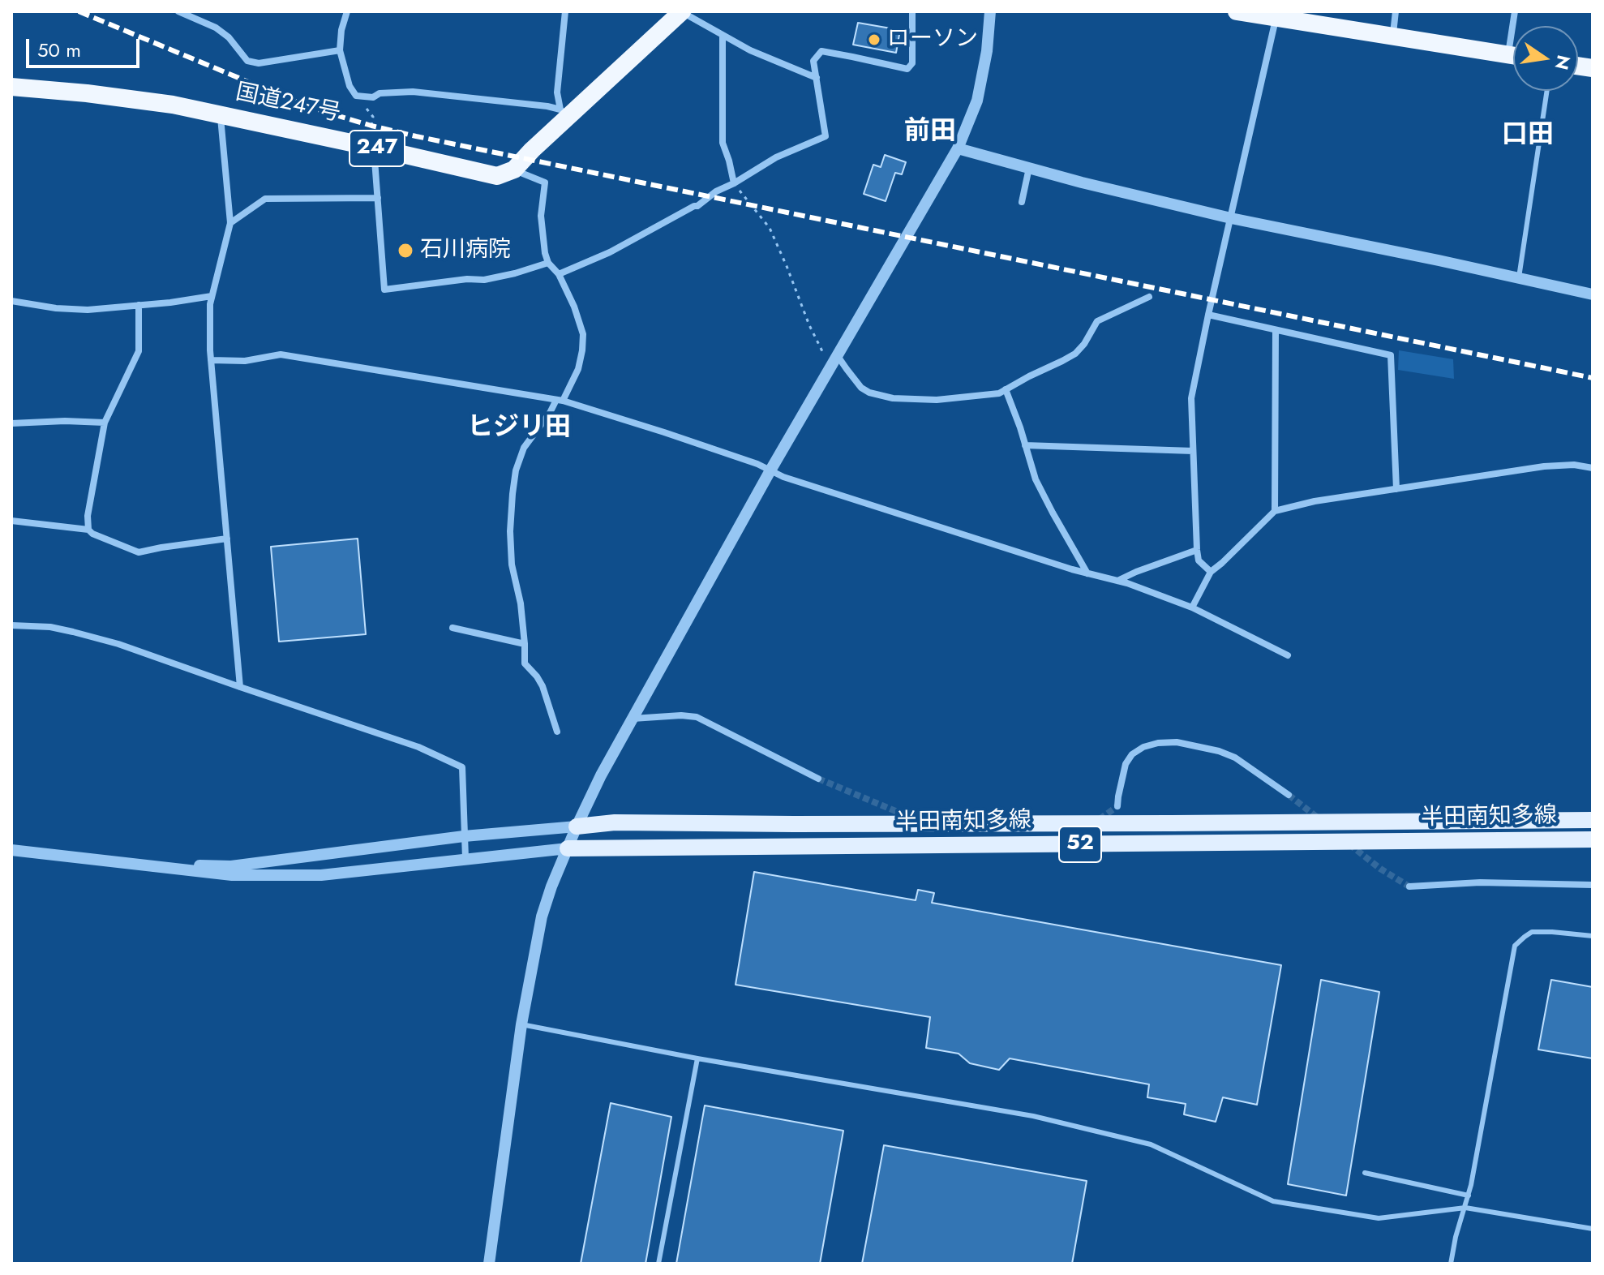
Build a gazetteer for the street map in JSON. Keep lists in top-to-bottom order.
{
  "streets": {
    "highway": ["国道247号", "247"],
    "main road": ["半田南知多線", "52"]
  },
  "districts": ["前田", "口田", "ヒジリ田"],
  "places": ["ローソン", "石川病院"],
  "scale_bar": "50 m",
  "north": "right"
}
